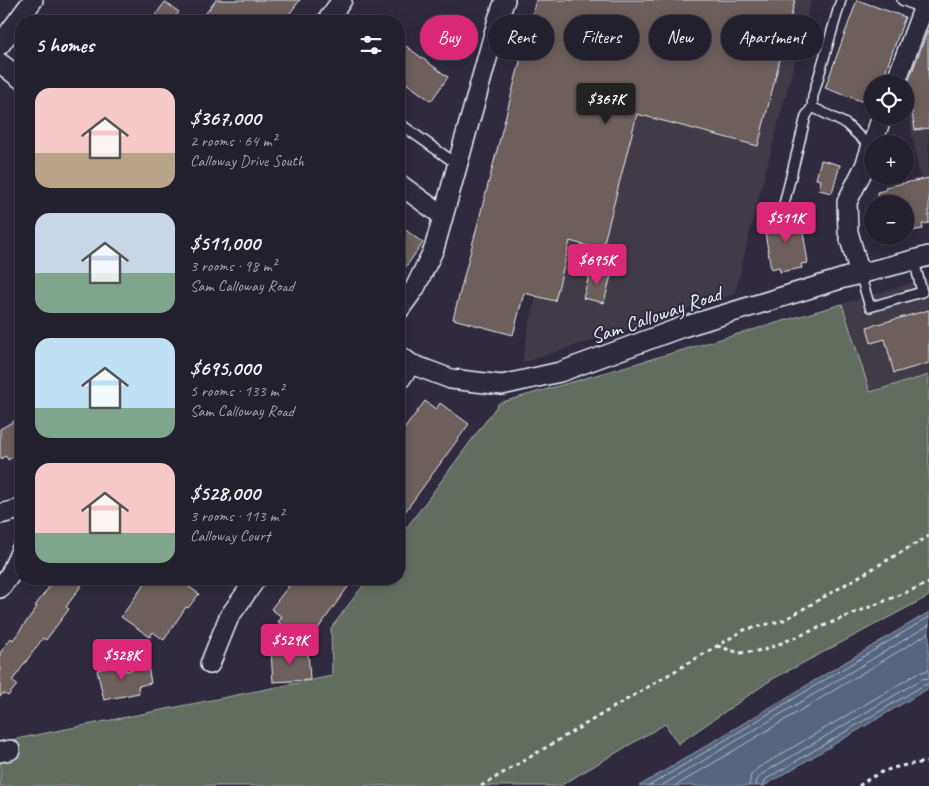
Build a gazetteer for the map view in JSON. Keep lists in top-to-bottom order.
{
  "streets": {
    "street": ["Sam Calloway Road"]
  },
  "page": {
    "chip": [
      "Buy",
      "Rent",
      "Filters",
      "New",
      "Apartment"
    ],
    "heading": "5 homes",
    "map_buttons": ["+", "−"],
    "list": [
      {
        "name": "$367,000",
        "note": "2 rooms · 64 m² · Calloway Drive South"
      },
      {
        "name": "$511,000",
        "note": "3 rooms · 98 m² · Sam Calloway Road"
      },
      {
        "name": "$695,000",
        "note": "5 rooms · 133 m² · Sam Calloway Road"
      },
      {
        "name": "$528,000",
        "note": "3 rooms · 113 m² · Calloway Court"
      }
    ],
    "price": [
      "$367K",
      "$511K",
      "$695K",
      "$529K",
      "$528K"
    ]
  }
}
